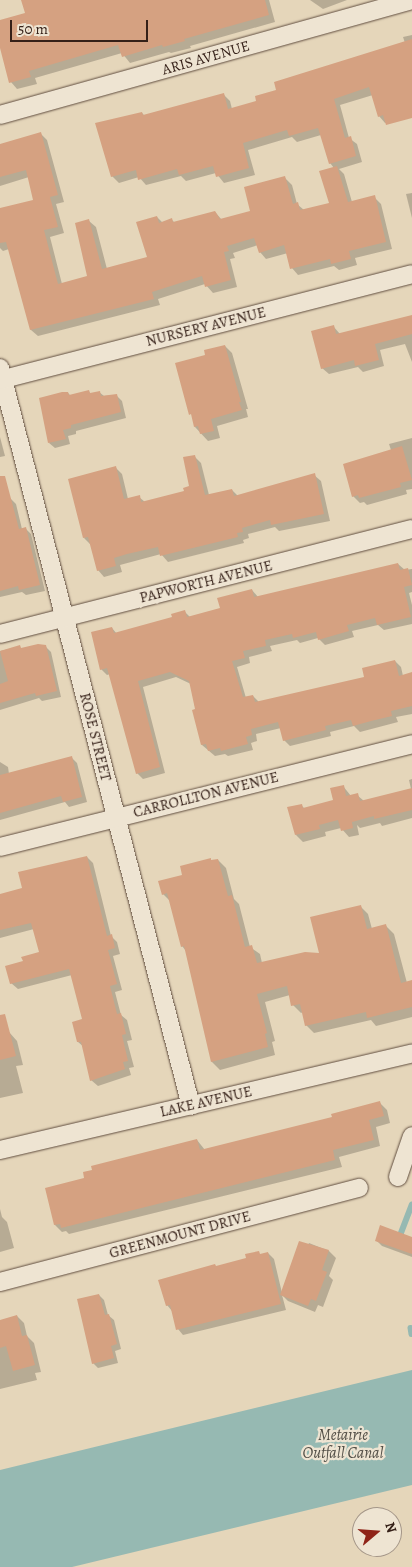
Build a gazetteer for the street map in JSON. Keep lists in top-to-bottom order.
{
  "streets": {
    "street": [
      "ARIS AVENUE",
      "NURSERY AVENUE",
      "PAPWORTH AVENUE",
      "ROSE STREET",
      "CARROLLTON AVENUE",
      "LAKE AVENUE",
      "GREENMOUNT DRIVE"
    ]
  },
  "crossings": [
    ["NURSERY AVENUE", "ROSE STREET"],
    ["PAPWORTH AVENUE", "ROSE STREET"],
    ["ROSE STREET", "CARROLLTON AVENUE"],
    ["ROSE STREET", "LAKE AVENUE"]
  ],
  "water": ["Metairie Outfall Canal"],
  "scale_bar": "50 m",
  "north": "right"
}
